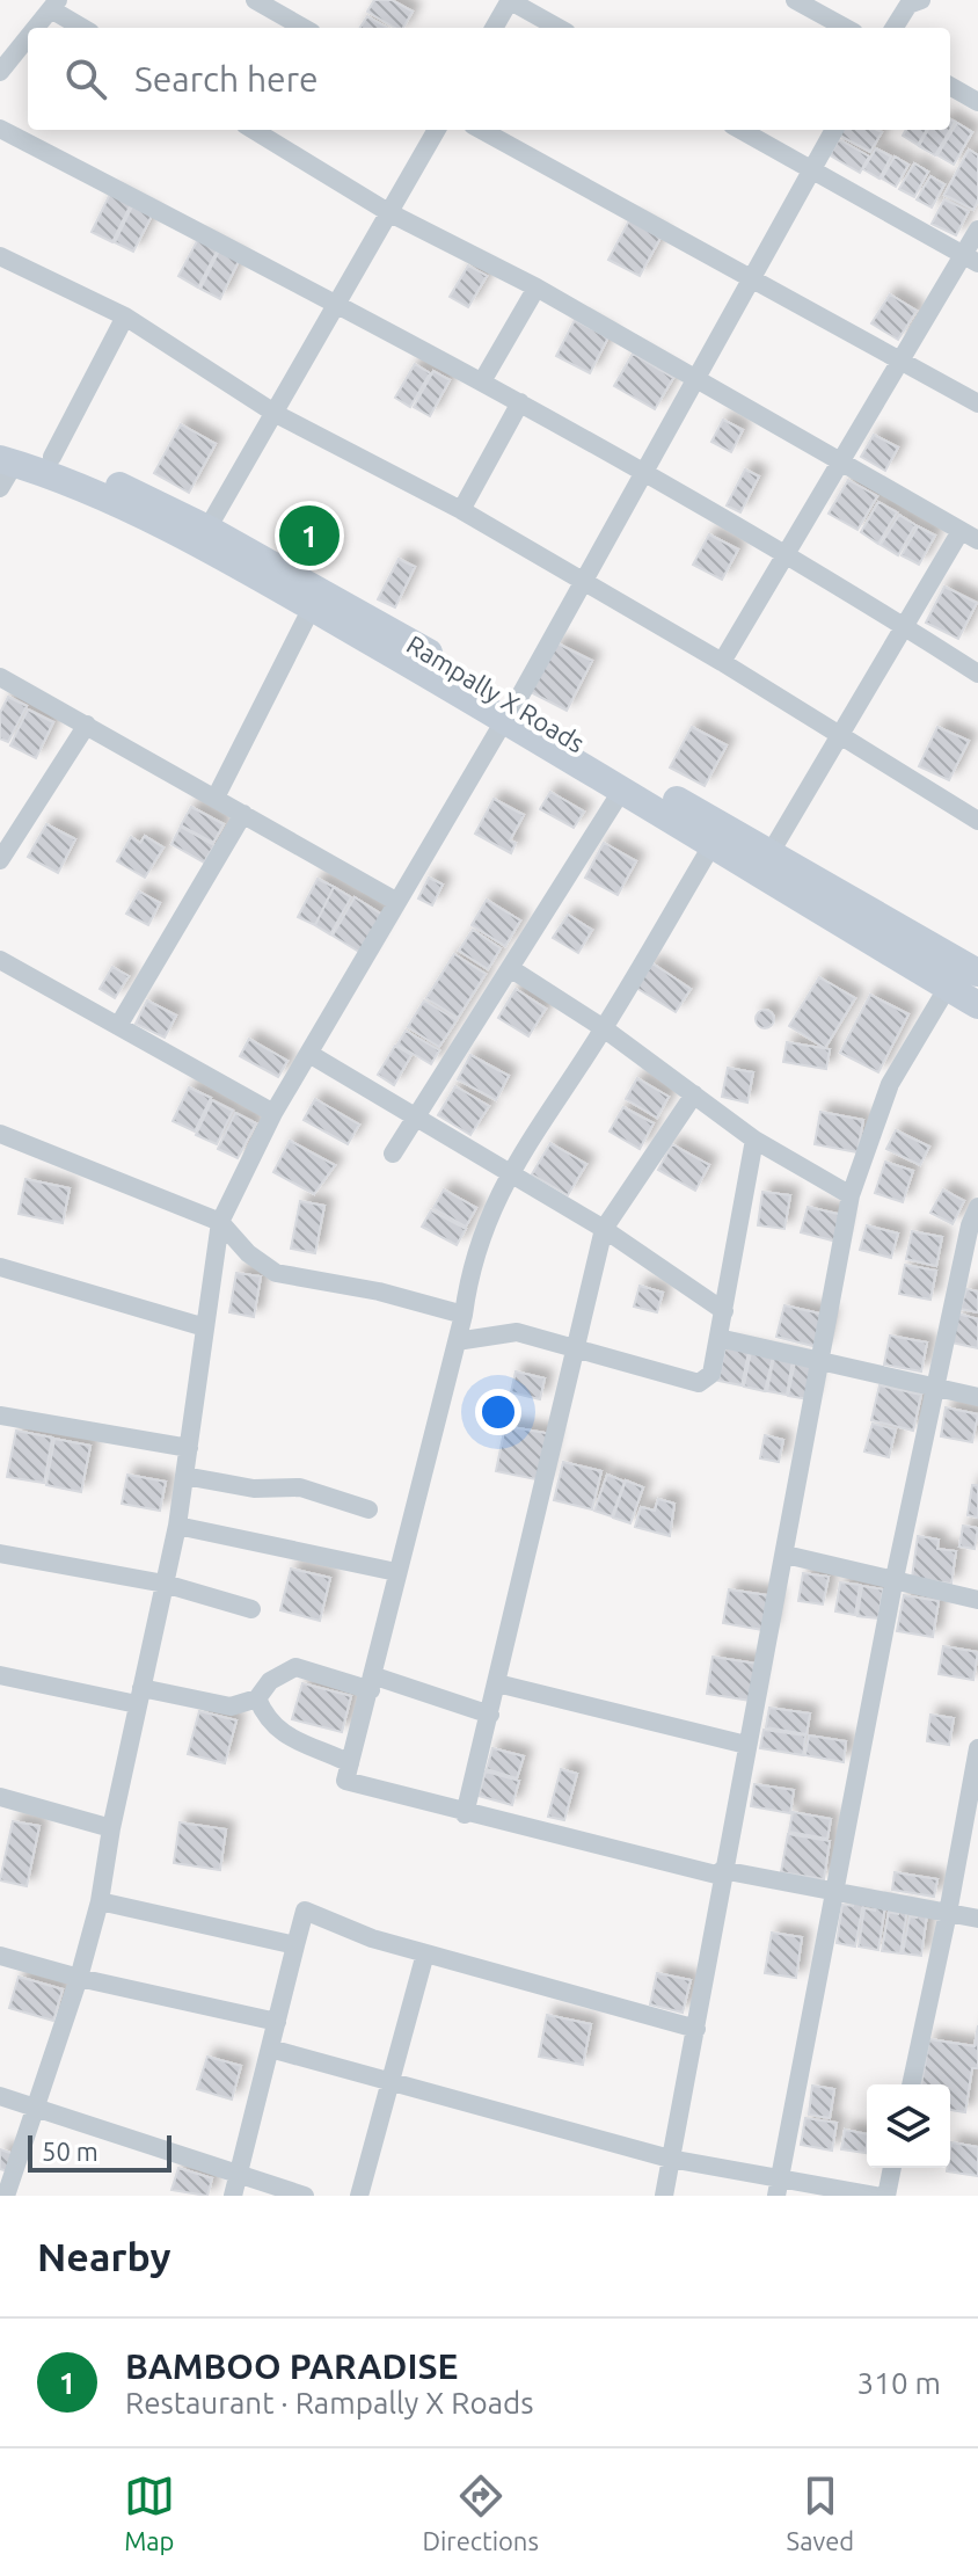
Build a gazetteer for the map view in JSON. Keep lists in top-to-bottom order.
{
  "streets": {
    "main road": ["Rampally X Roads"]
  },
  "scale_bar": "50 m",
  "page": {
    "search": "Search here",
    "pins": "1",
    "scale": "50 m",
    "heading": "Nearby",
    "list": [
      {
        "mark": "1",
        "name": "BAMBOO PARADISE",
        "note": "Restaurant · Rampally X Roads",
        "value": "310 m"
      }
    ],
    "nav": ["Map", "Directions", "Saved"]
  }
}
